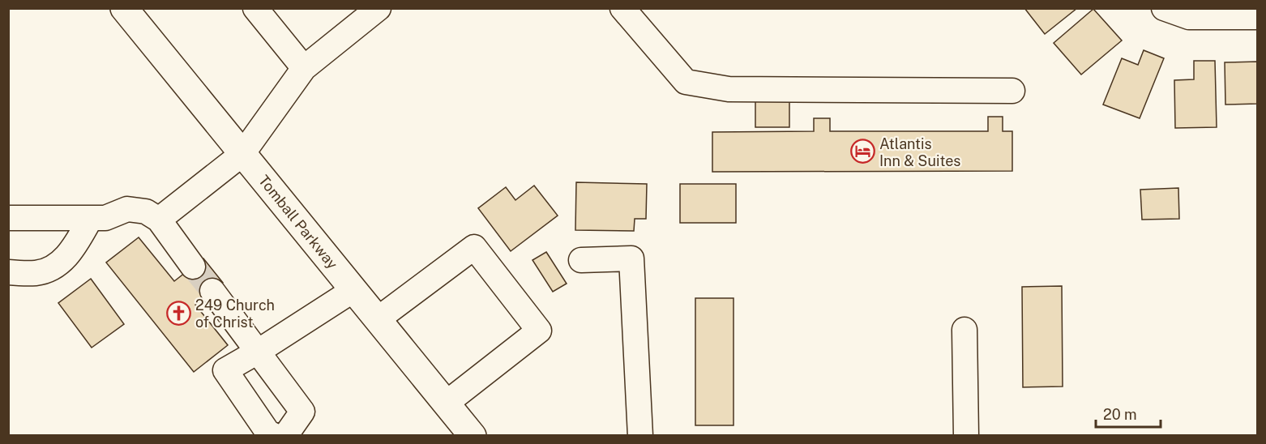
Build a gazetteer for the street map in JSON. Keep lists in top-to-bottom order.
{
  "streets": {
    "main road": ["Tomball Parkway"]
  },
  "places": {
    "hotel": ["Atlantis Inn & Suites"],
    "church": ["249 Church of Christ"]
  },
  "scale_bar": "20 m"
}
